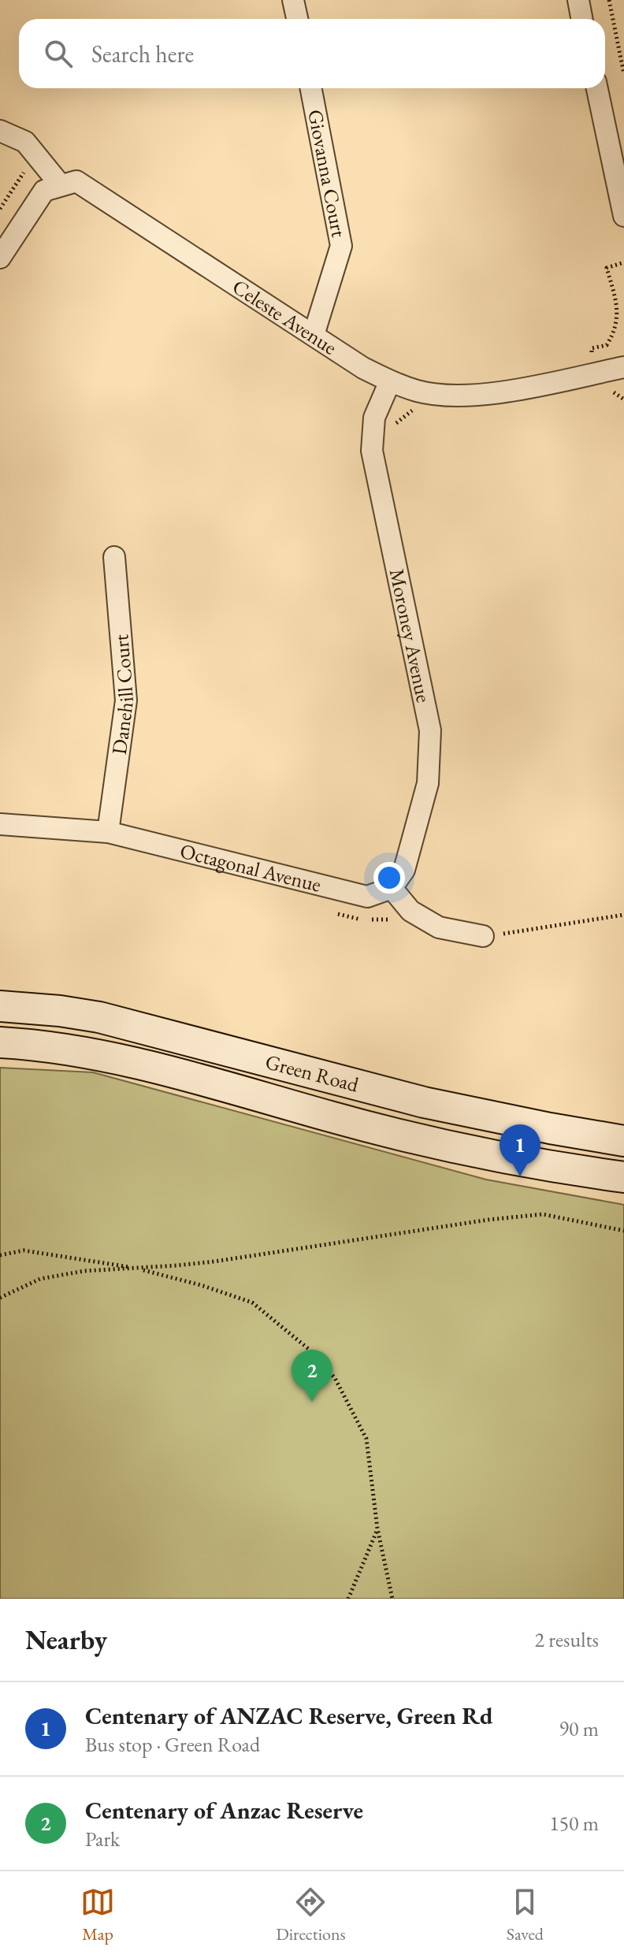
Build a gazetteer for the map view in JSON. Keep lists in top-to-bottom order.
{
  "streets": {
    "main road": ["Green Road"],
    "street": [
      "Giovanna Court",
      "Celeste Avenue",
      "Moroney Avenue",
      "Danehill Court",
      "Octagonal Avenue"
    ]
  },
  "crossings": [
    ["Giovanna Court", "Celeste Avenue"],
    ["Celeste Avenue", "Moroney Avenue"],
    ["Moroney Avenue", "Octagonal Avenue"],
    ["Danehill Court", "Octagonal Avenue"]
  ],
  "page": {
    "search": "Search here",
    "pins": ["1", "2"],
    "heading": ["Nearby", "2 results"],
    "list": [
      {
        "mark": "1",
        "name": "Centenary of ANZAC Reserve, Green Rd",
        "note": "Bus stop · Green Road",
        "value": "90 m"
      },
      {
        "mark": "2",
        "name": "Centenary of Anzac Reserve",
        "note": "Park",
        "value": "150 m"
      }
    ],
    "nav": ["Map", "Directions", "Saved"]
  }
}
